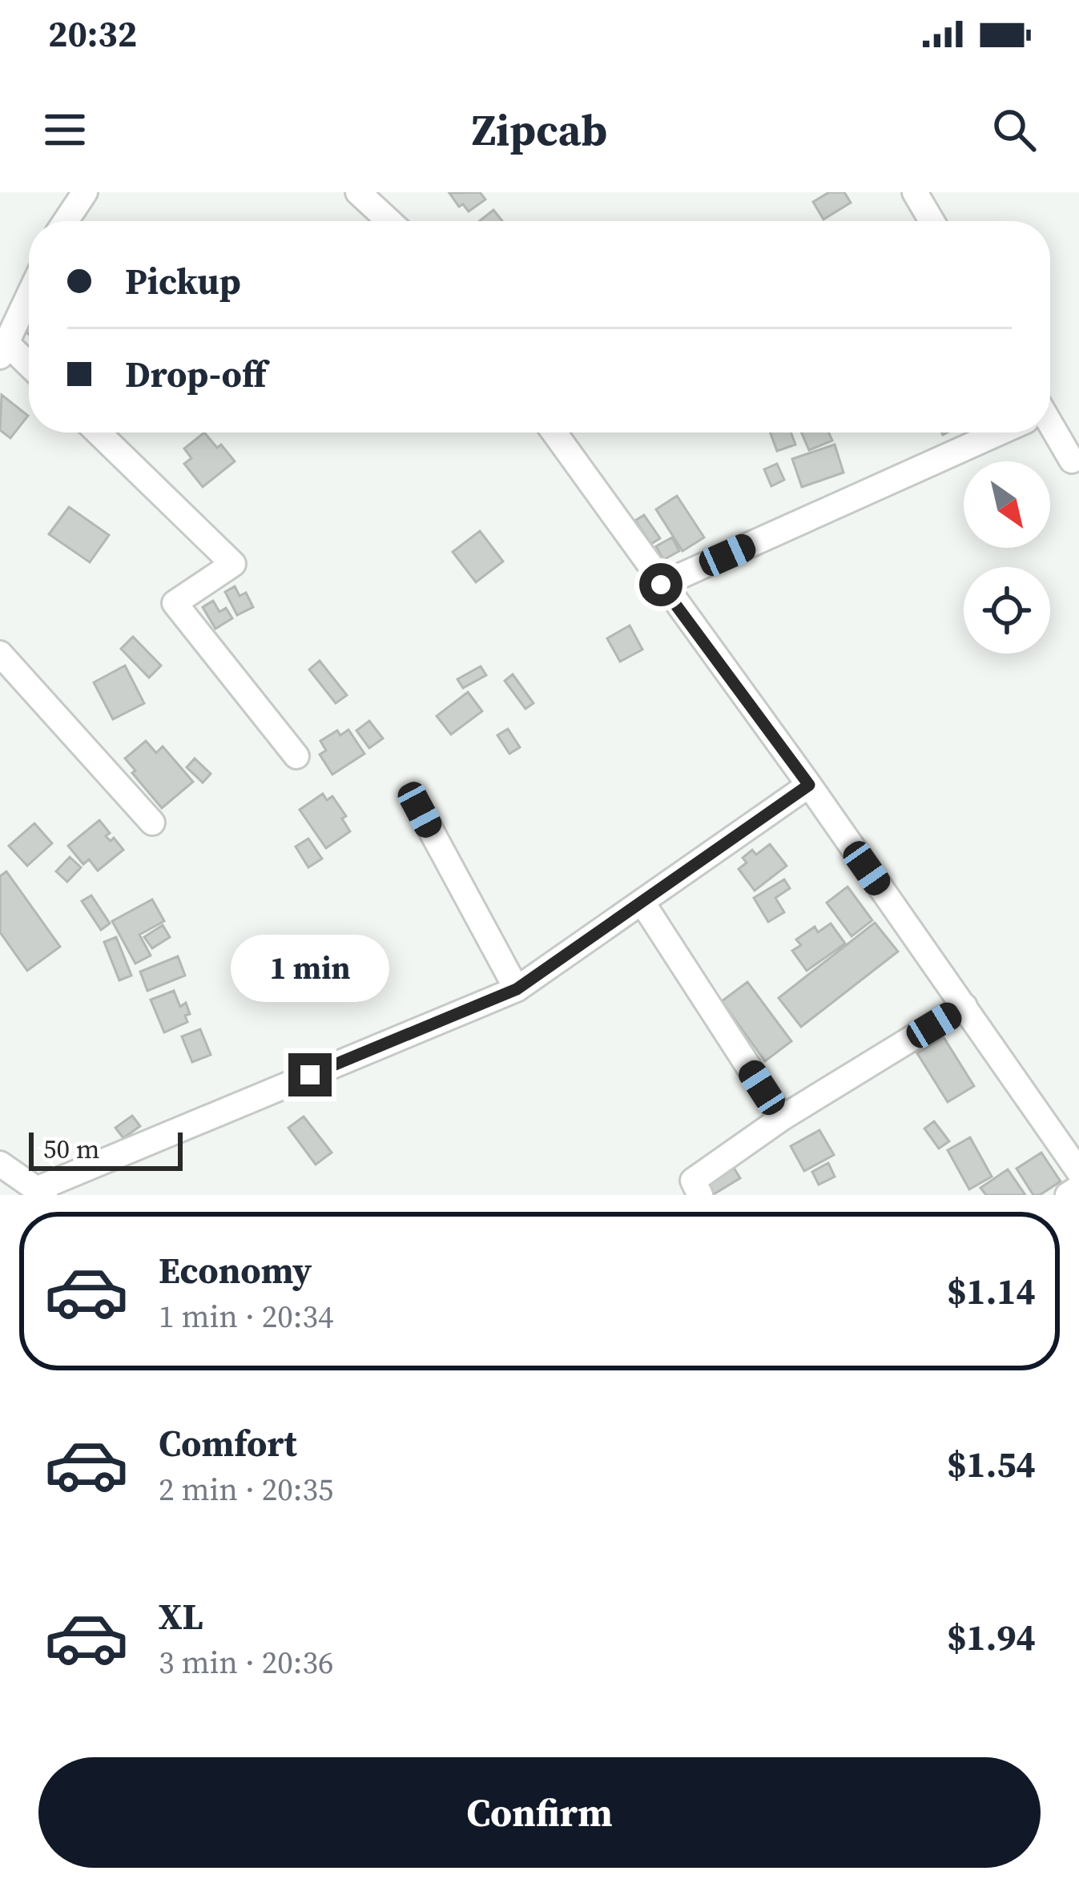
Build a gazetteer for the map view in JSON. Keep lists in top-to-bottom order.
{
  "scale_bar": "50 m",
  "north": "bottom right",
  "page": {
    "status": "20:32",
    "header": "Zipcab",
    "banner": ["Pickup", "Drop-off"],
    "bubble": "1 min",
    "scale": "50 m",
    "list": [
      {
        "name": "Economy",
        "note": "1 min · 20:34",
        "value": "$1.14"
      },
      {
        "name": "Comfort",
        "note": "2 min · 20:35",
        "value": "$1.54"
      },
      {
        "name": "XL",
        "note": "3 min · 20:36",
        "value": "$1.94"
      }
    ],
    "buttons": "Confirm"
  }
}
